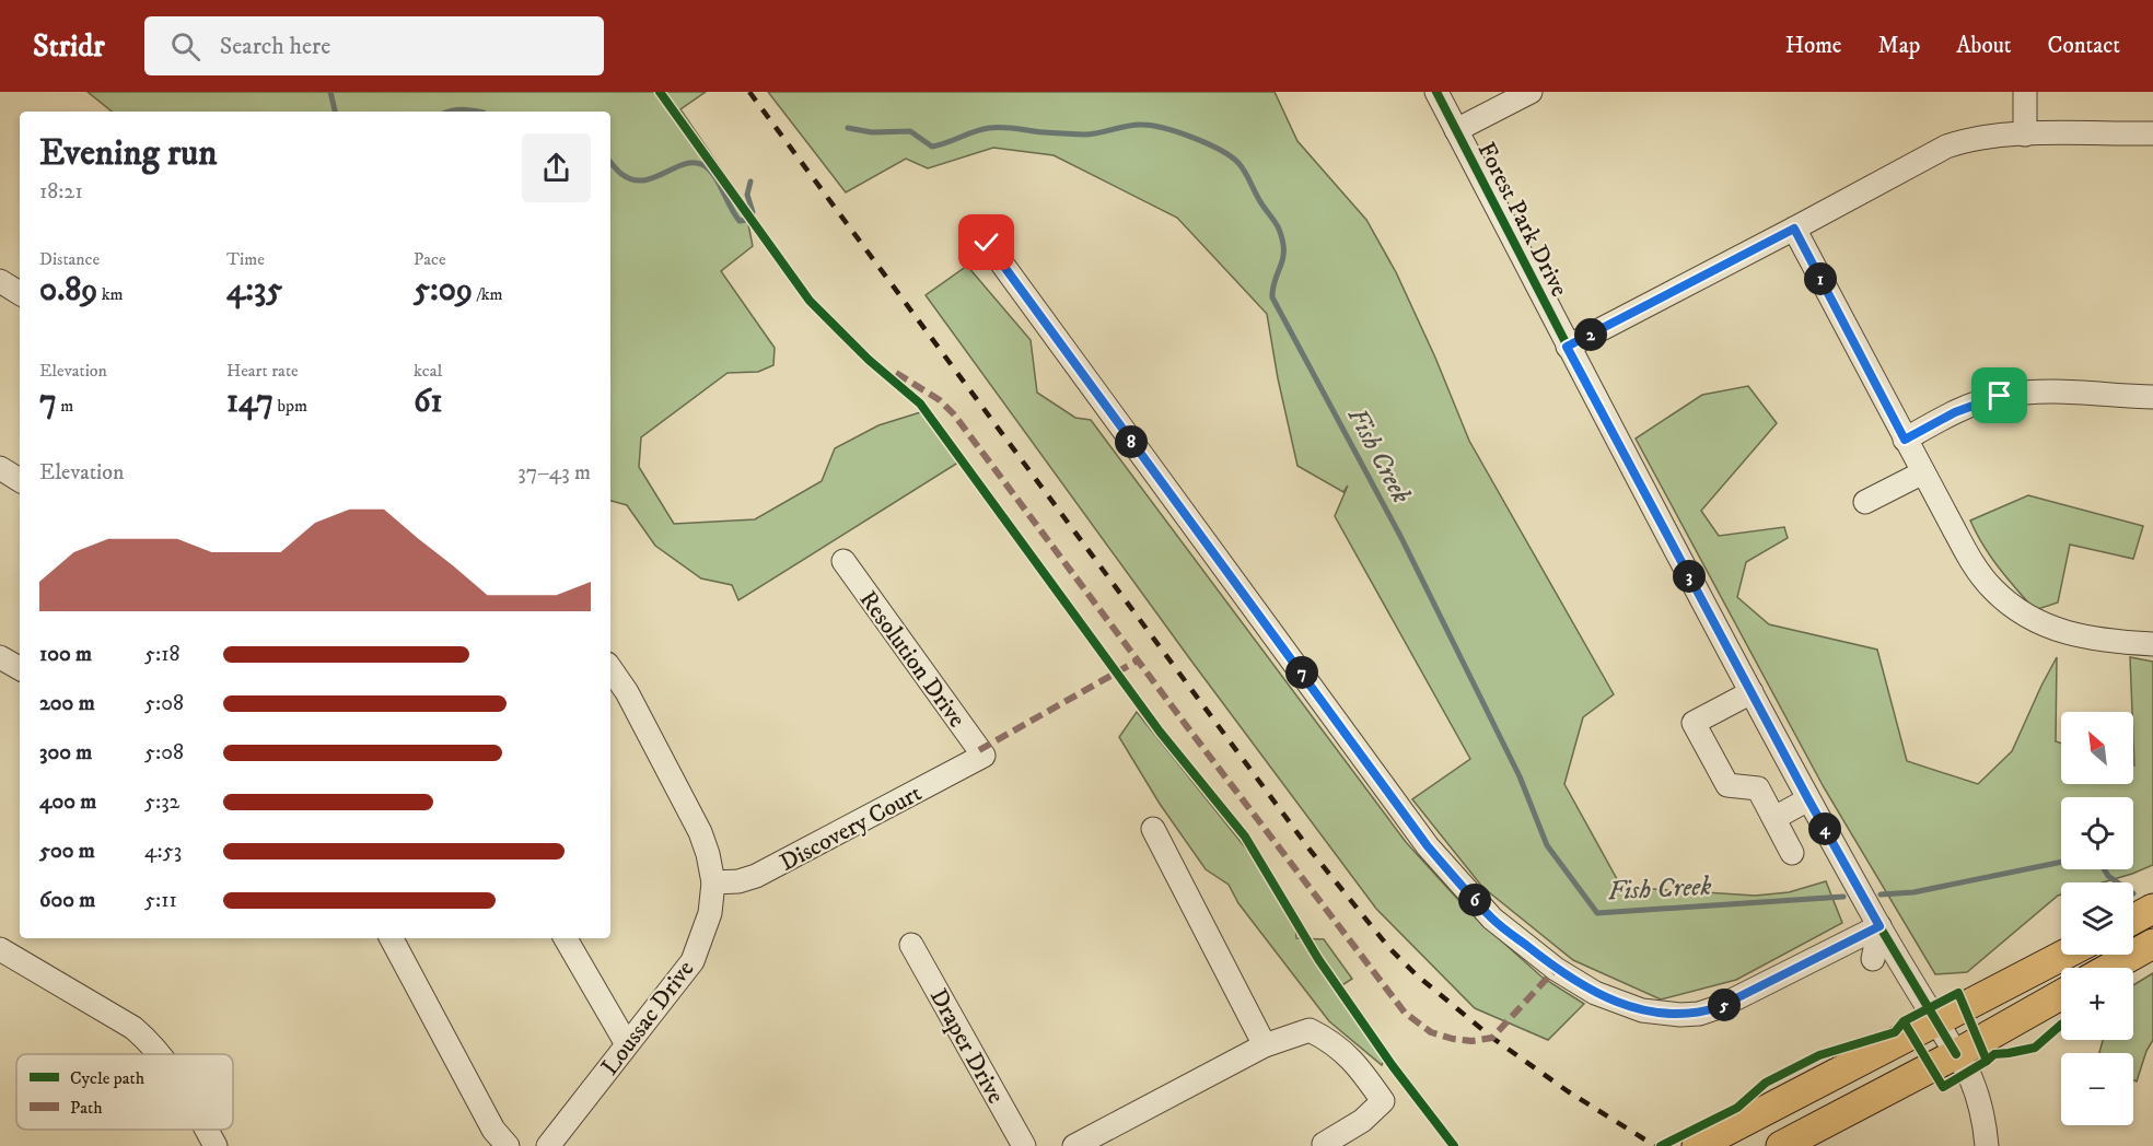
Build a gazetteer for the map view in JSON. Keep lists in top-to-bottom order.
{
  "streets": {
    "street": [
      "Forest Park Drive",
      "Resolution Drive",
      "Discovery Court",
      "Loussac Drive",
      "Draper Drive"
    ]
  },
  "crossings": [
    ["Resolution Drive", "Discovery Court"],
    ["Discovery Court", "Loussac Drive"]
  ],
  "water": ["Fish Creek"],
  "legend": ["Cycle path", "Path"],
  "north": "top left",
  "page": {
    "header": "Stridr",
    "search": "Search here",
    "nav": [
      "Home",
      "Map",
      "About",
      "Contact"
    ],
    "heading": ["Evening run", "18:21"],
    "stats": [
      ["Distance", "0.89 km"],
      ["Time", "4:35"],
      ["Pace", "5:09 /km"],
      ["Elevation", "7 m"],
      ["Heart rate", "147 bpm"],
      ["kcal", "61"]
    ],
    "pins": [
      "1",
      "2",
      "8",
      "3",
      "7",
      "4",
      "6",
      "5"
    ],
    "chart": ["Elevation", "37–43 m"],
    "list": [
      {
        "name": "100 m",
        "note": "5:18"
      },
      {
        "name": "200 m",
        "note": "5:08"
      },
      {
        "name": "300 m",
        "note": "5:08"
      },
      {
        "name": "400 m",
        "note": "5:32"
      },
      {
        "name": "500 m",
        "note": "4:53"
      },
      {
        "name": "600 m",
        "note": "5:11"
      }
    ],
    "map_buttons": ["+", "−"]
  }
}
